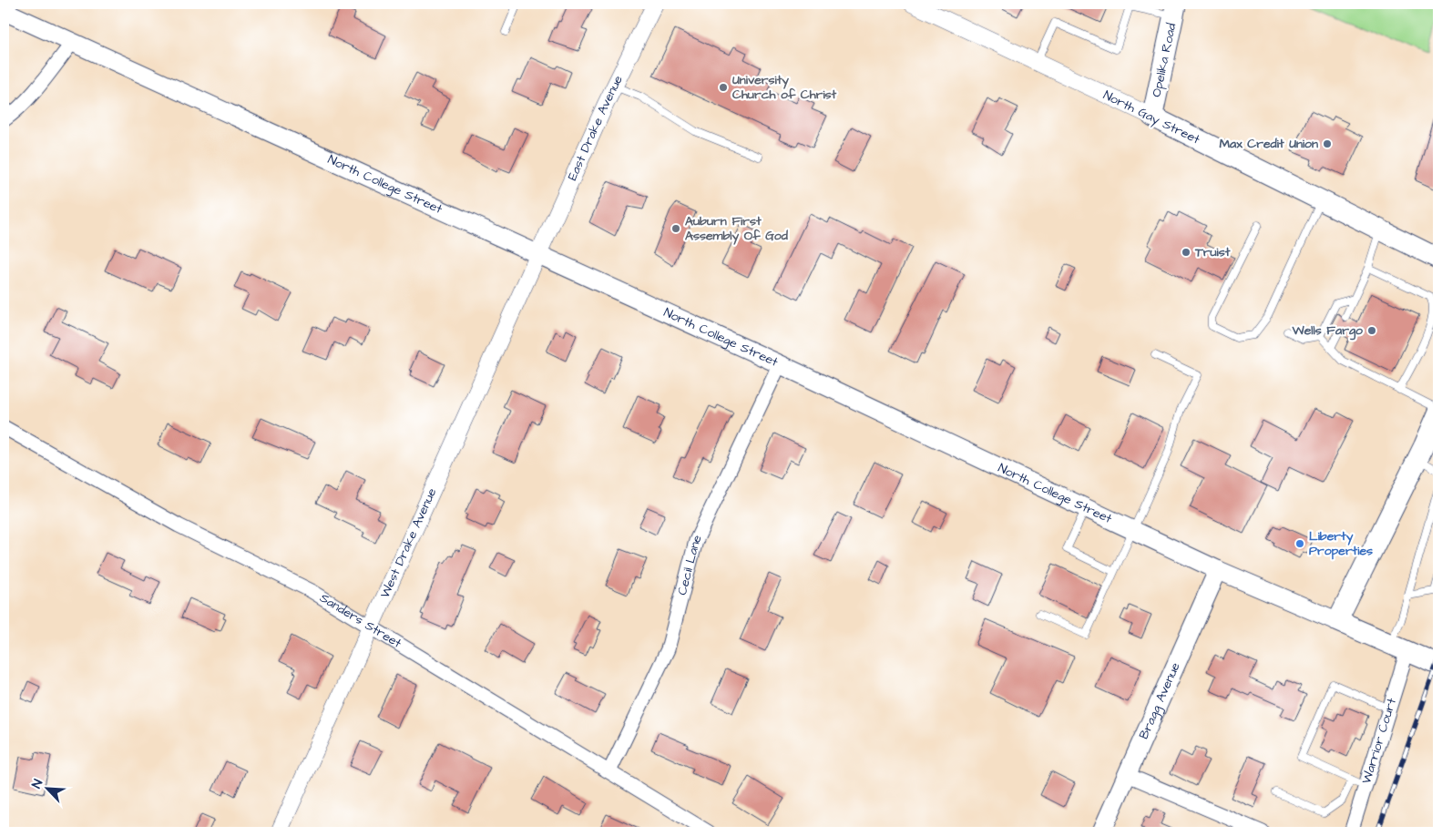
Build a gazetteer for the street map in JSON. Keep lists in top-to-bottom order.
{
  "streets": {
    "main road": [
      "Opelika Road",
      "North Gay Street",
      "North College Street",
      "Bragg Avenue"
    ],
    "street": [
      "East Drake Avenue",
      "West Drake Avenue",
      "Cecil Lane",
      "Sanders Street",
      "Warrior Court"
    ]
  },
  "crossings": [
    ["Opelika Road", "North Gay Street"],
    ["East Drake Avenue", "North College Street"],
    ["East Drake Avenue", "West Drake Avenue"],
    ["North College Street", "West Drake Avenue"],
    ["North College Street", "Cecil Lane"],
    ["North College Street", "Bragg Avenue"],
    ["North College Street", "Warrior Court"],
    ["West Drake Avenue", "Sanders Street"],
    ["Cecil Lane", "Sanders Street"]
  ],
  "places": [
    "University Church of Christ",
    "Max Credit Union",
    "Auburn First Assembly Of God",
    "Truist",
    "Wells Fargo",
    "Liberty Properties"
  ],
  "north": "top left"
}
